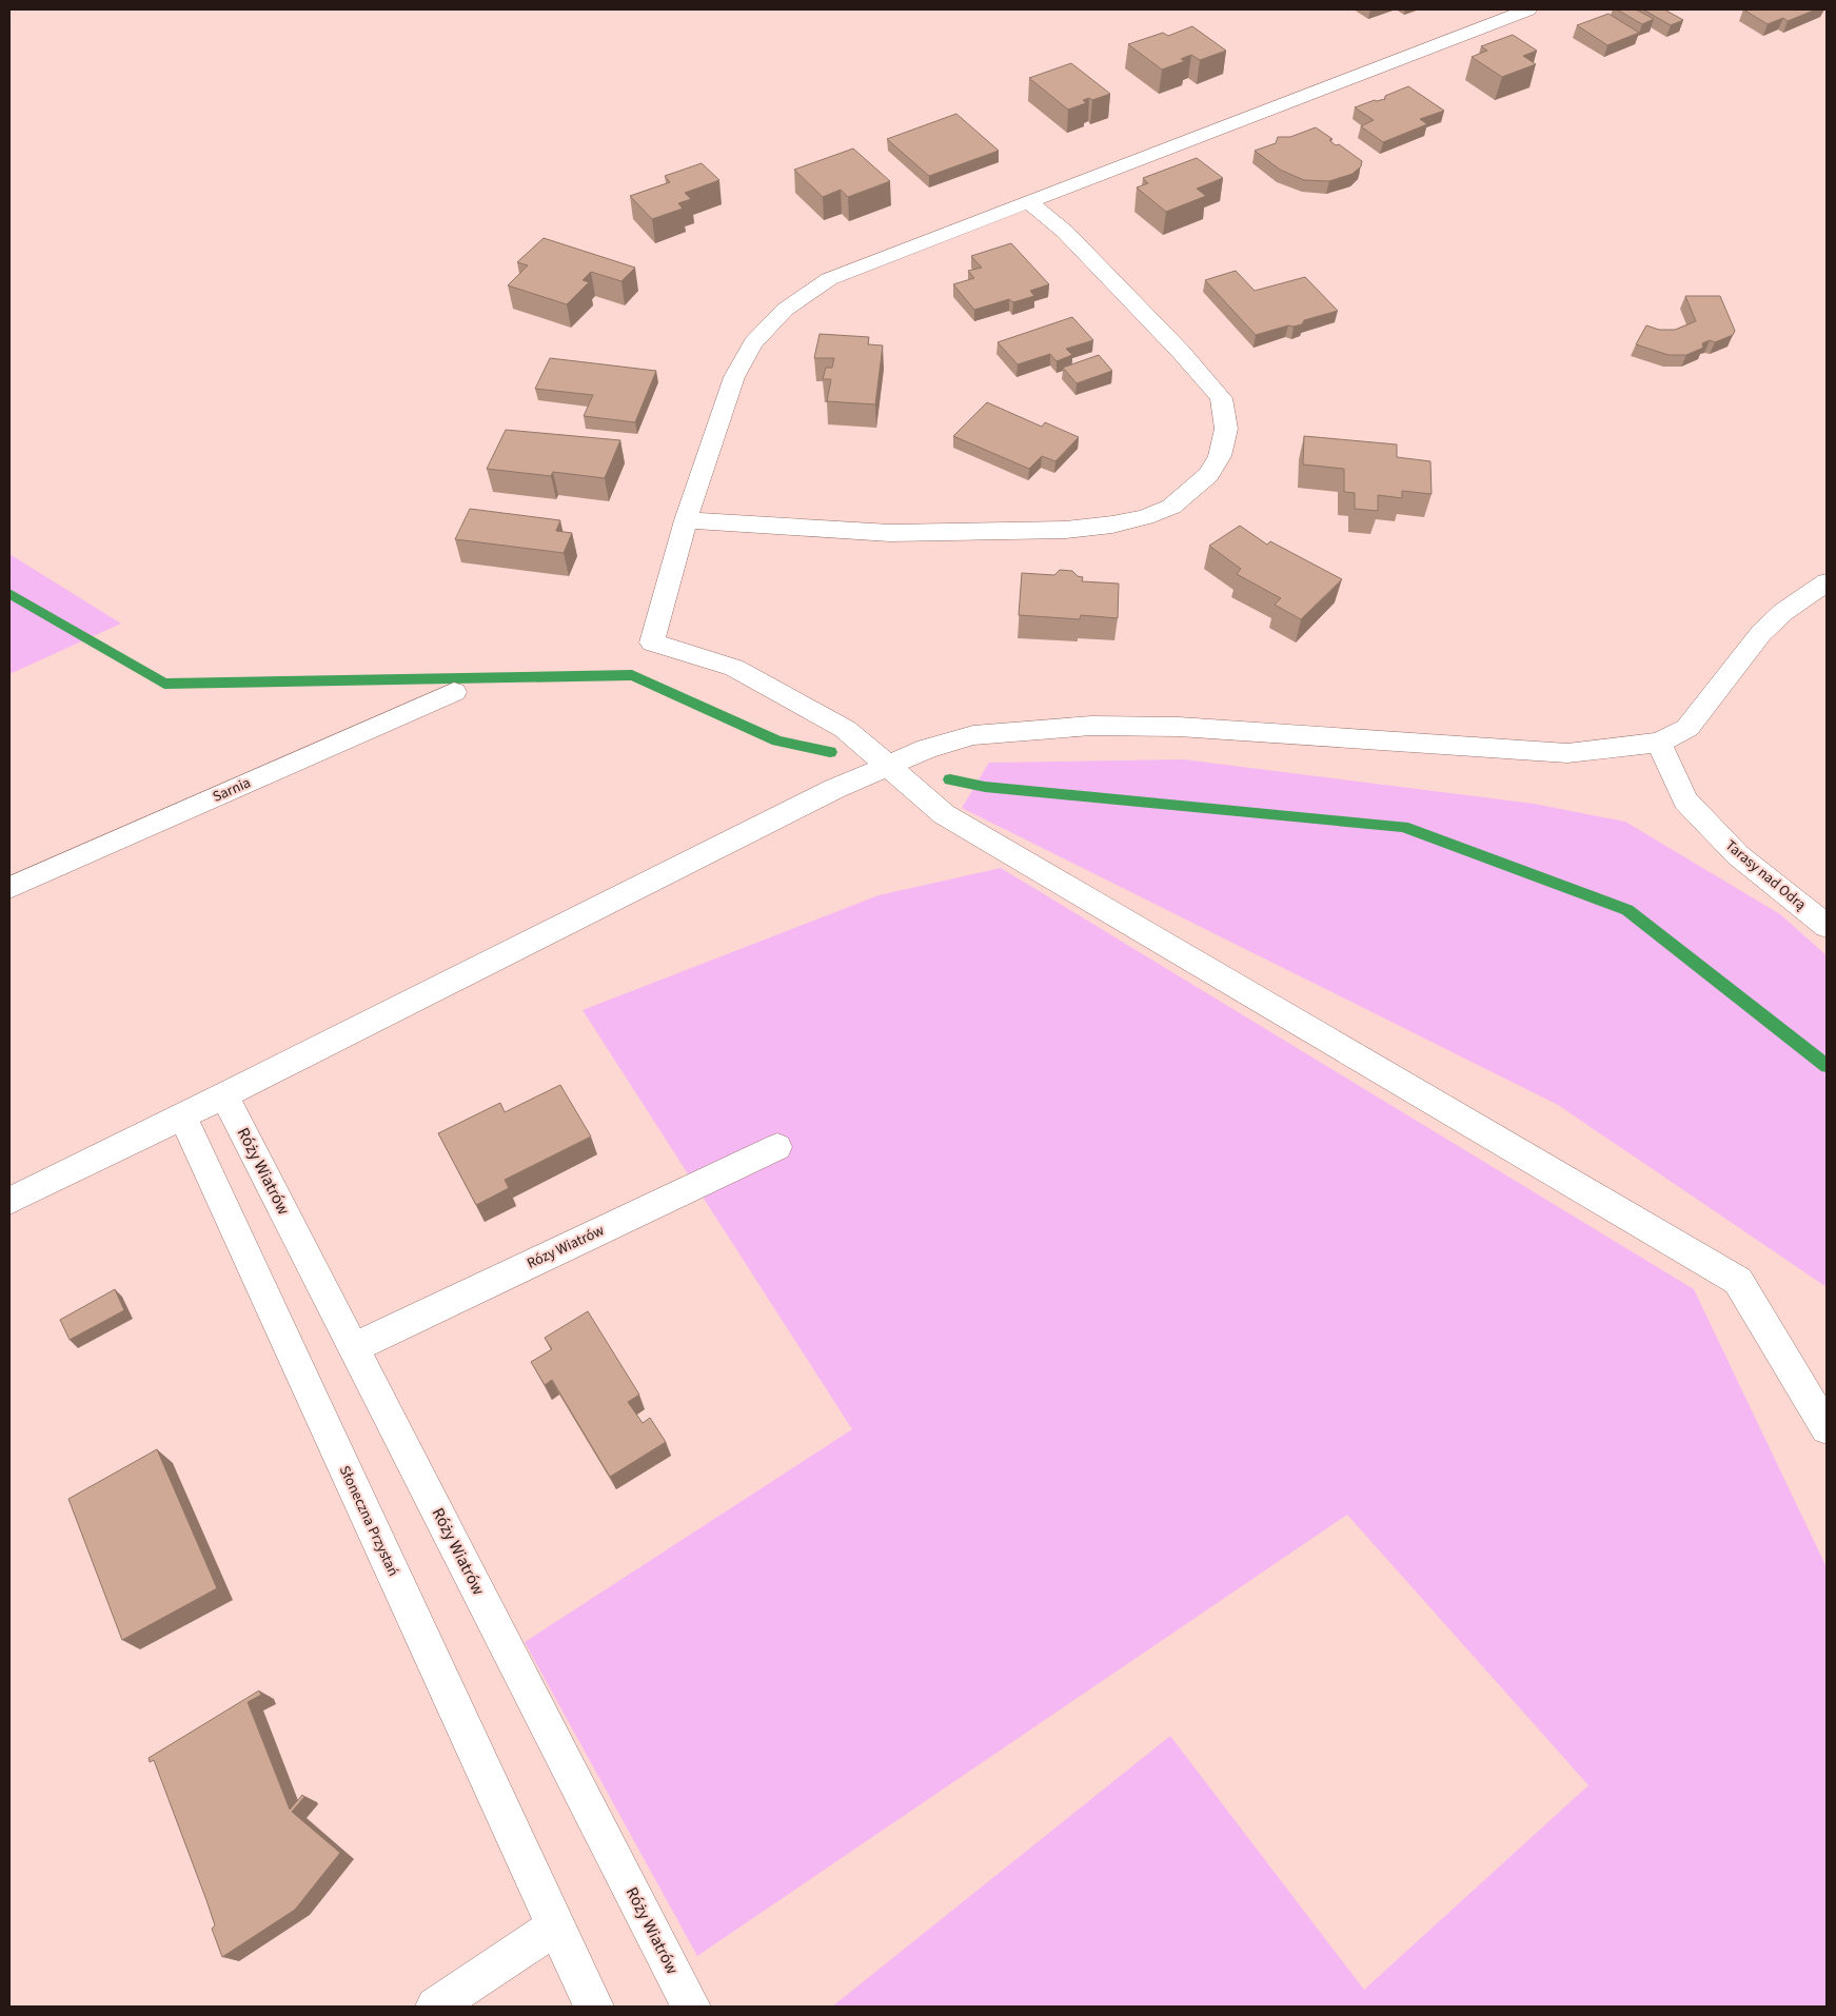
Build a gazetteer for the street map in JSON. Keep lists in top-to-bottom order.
{
  "streets": {
    "street": [
      "Sarnia",
      "Tarasy nad Odrą",
      "Róży Wiatrów",
      "Rózy Wiatrów",
      "Słoneczna Przystań"
    ]
  },
  "crossings": [
    ["Róży Wiatrów", "Rózy Wiatrów"]
  ]
}
